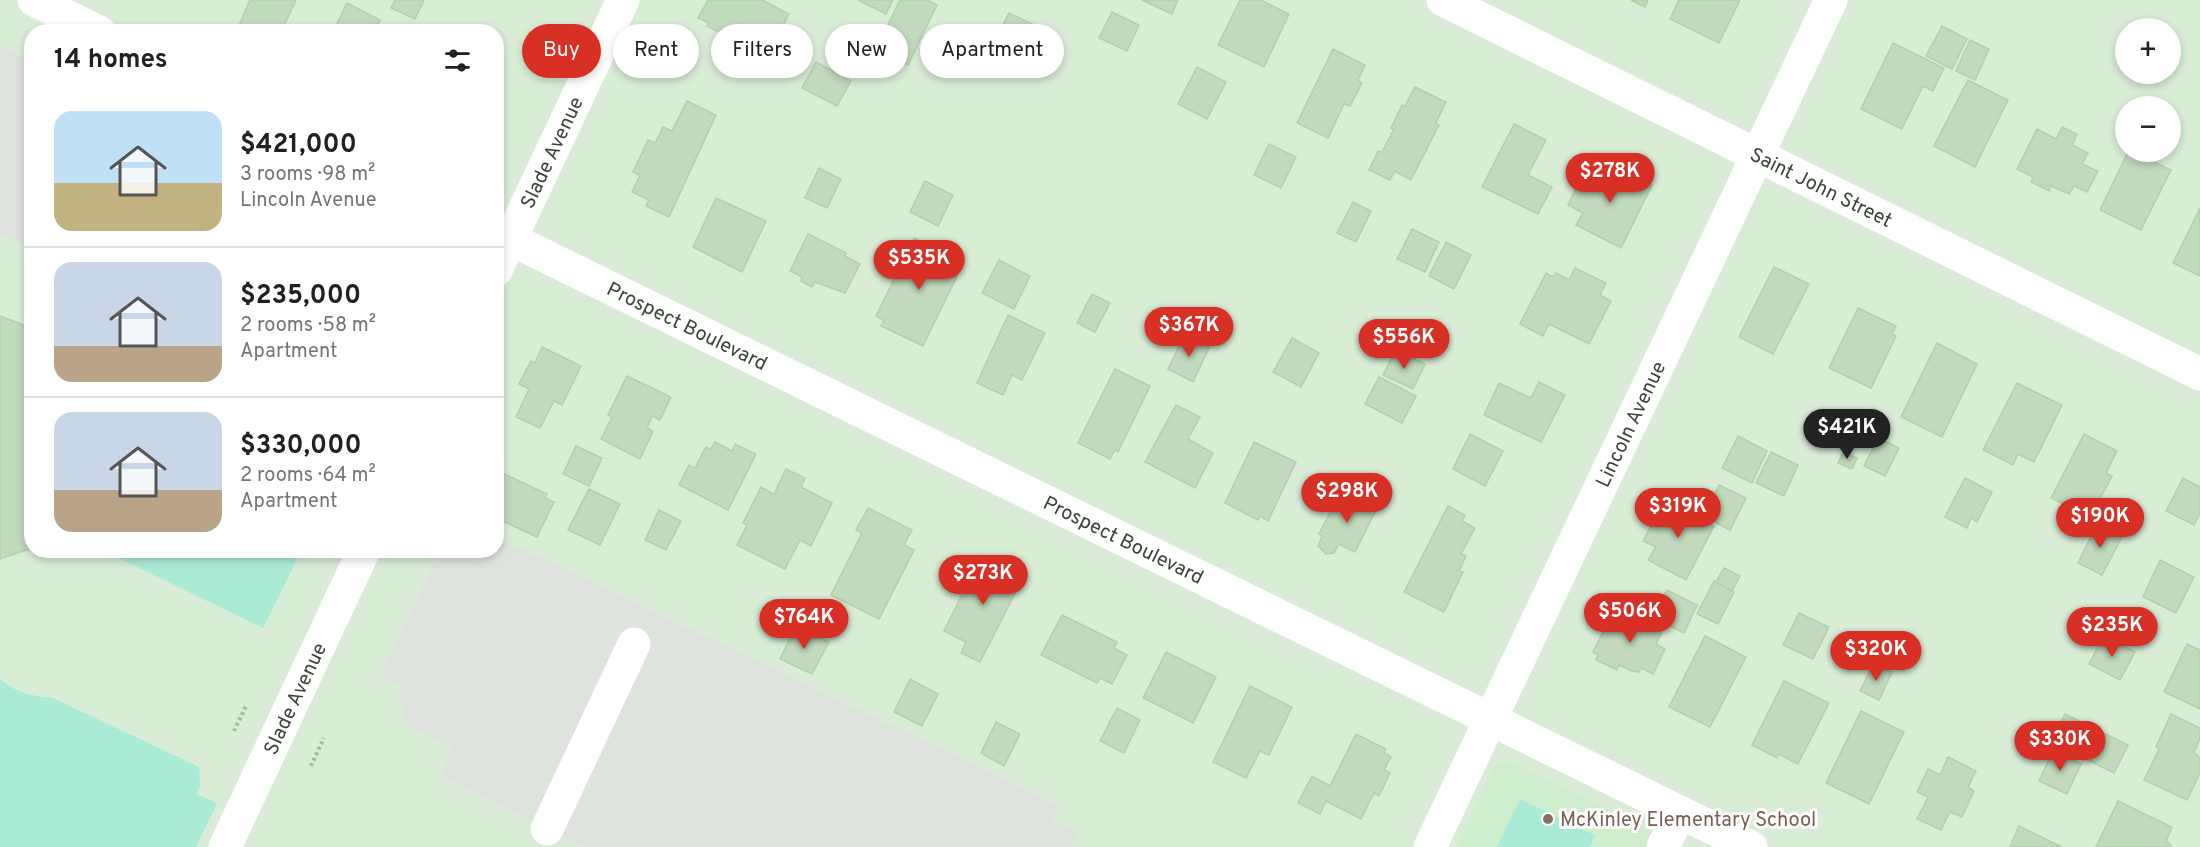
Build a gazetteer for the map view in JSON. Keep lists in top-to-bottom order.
{
  "streets": {
    "street": [
      "Slade Avenue",
      "Saint John Street",
      "Prospect Boulevard",
      "Lincoln Avenue"
    ]
  },
  "crossings": [
    ["Slade Avenue", "Prospect Boulevard"],
    ["Saint John Street", "Lincoln Avenue"],
    ["Prospect Boulevard", "Lincoln Avenue"]
  ],
  "places": ["McKinley Elementary School"],
  "page": {
    "map_buttons": ["+", "−"],
    "chip": [
      "Buy",
      "Rent",
      "Filters",
      "New",
      "Apartment"
    ],
    "heading": "14 homes",
    "list": [
      {
        "name": "$421,000",
        "note": "3 rooms · 98 m² · Lincoln Avenue"
      },
      {
        "name": "$235,000",
        "note": "2 rooms · 58 m² · Apartment"
      },
      {
        "name": "$330,000",
        "note": "2 rooms · 64 m² · Apartment"
      }
    ],
    "price": [
      "$278K",
      "$535K",
      "$367K",
      "$556K",
      "$421K",
      "$298K",
      "$319K",
      "$190K",
      "$273K",
      "$506K",
      "$764K",
      "$235K",
      "$320K",
      "$330K"
    ]
  }
}
